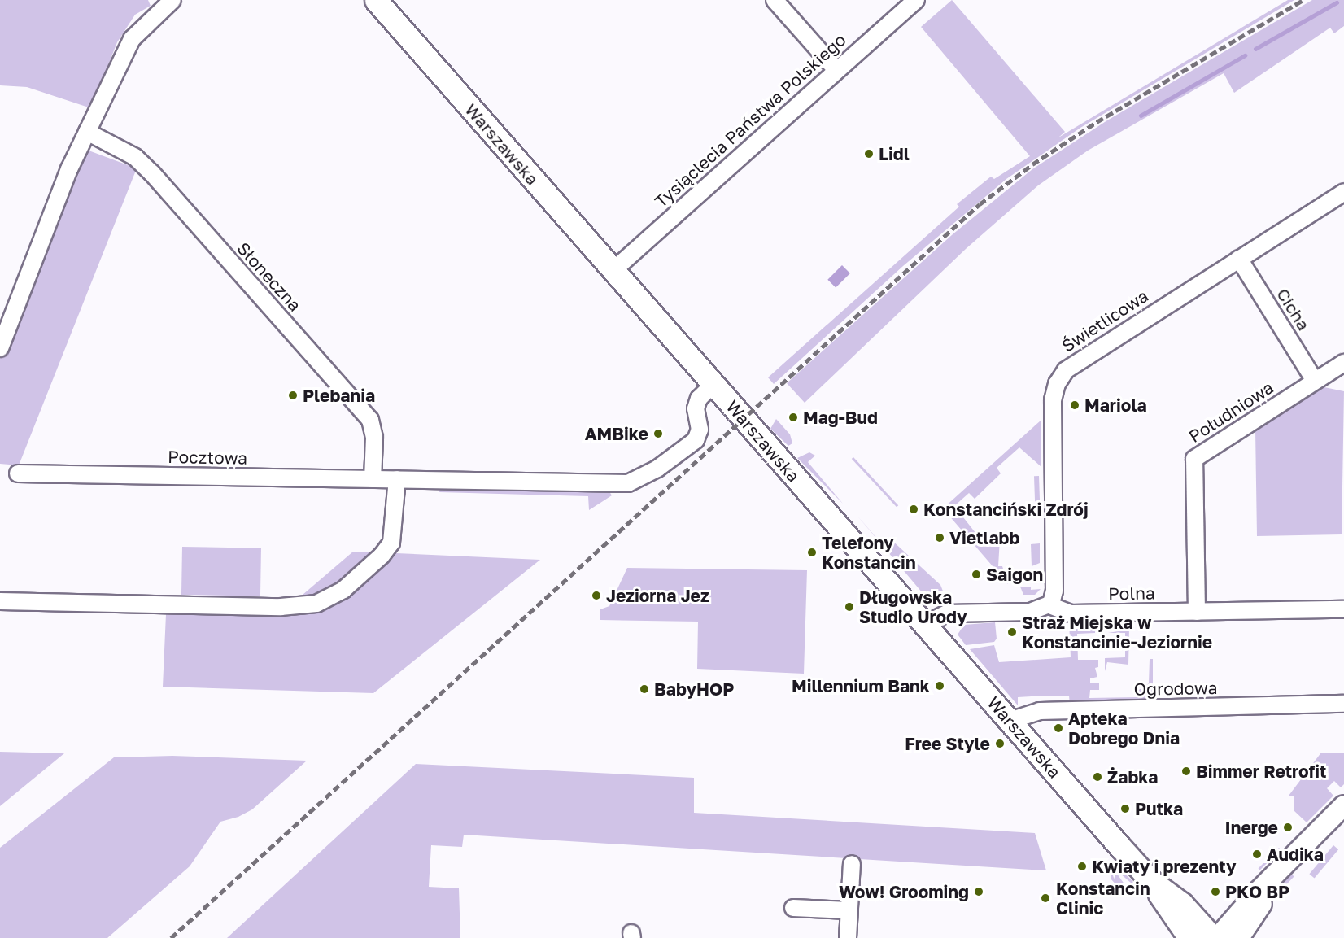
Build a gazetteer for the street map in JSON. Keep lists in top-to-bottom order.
{
  "streets": {
    "main road": ["Warszawska"],
    "street": [
      "Tysiąclecia Państwa Polskiego",
      "Słoneczna",
      "Cicha",
      "Świetlicowa",
      "Południowa",
      "Pocztowa",
      "Polna",
      "Ogrodowa"
    ]
  },
  "crossings": [
    ["Tysiąclecia Państwa Polskiego", "Warszawska"],
    ["Warszawska", "Pocztowa"],
    ["Warszawska", "Ogrodowa"],
    ["Słoneczna", "Pocztowa"],
    ["Cicha", "Świetlicowa"],
    ["Cicha", "Południowa"],
    ["Świetlicowa", "Polna"],
    ["Południowa", "Polna"]
  ],
  "places": [
    "Lidl",
    "Plebania",
    "Mariola",
    "Mag-Bud",
    "AMBike",
    "Konstanciński Zdrój",
    "Vietlabb",
    "Telefony Konstancin",
    "Saigon",
    "Jeziorna Jez",
    "Długowska Studio Urody",
    "Straż Miejska w Konstancinie-Jeziornie",
    "Millennium Bank",
    "BabyHOP",
    "Apteka Dobrego Dnia",
    "Free Style",
    "Bimmer Retrofit",
    "Żabka",
    "Putka",
    "Inerge",
    "Audika",
    "Kwiaty i prezenty",
    "Wow! Grooming",
    "PKO BP",
    "Konstancin Clinic"
  ]
}
